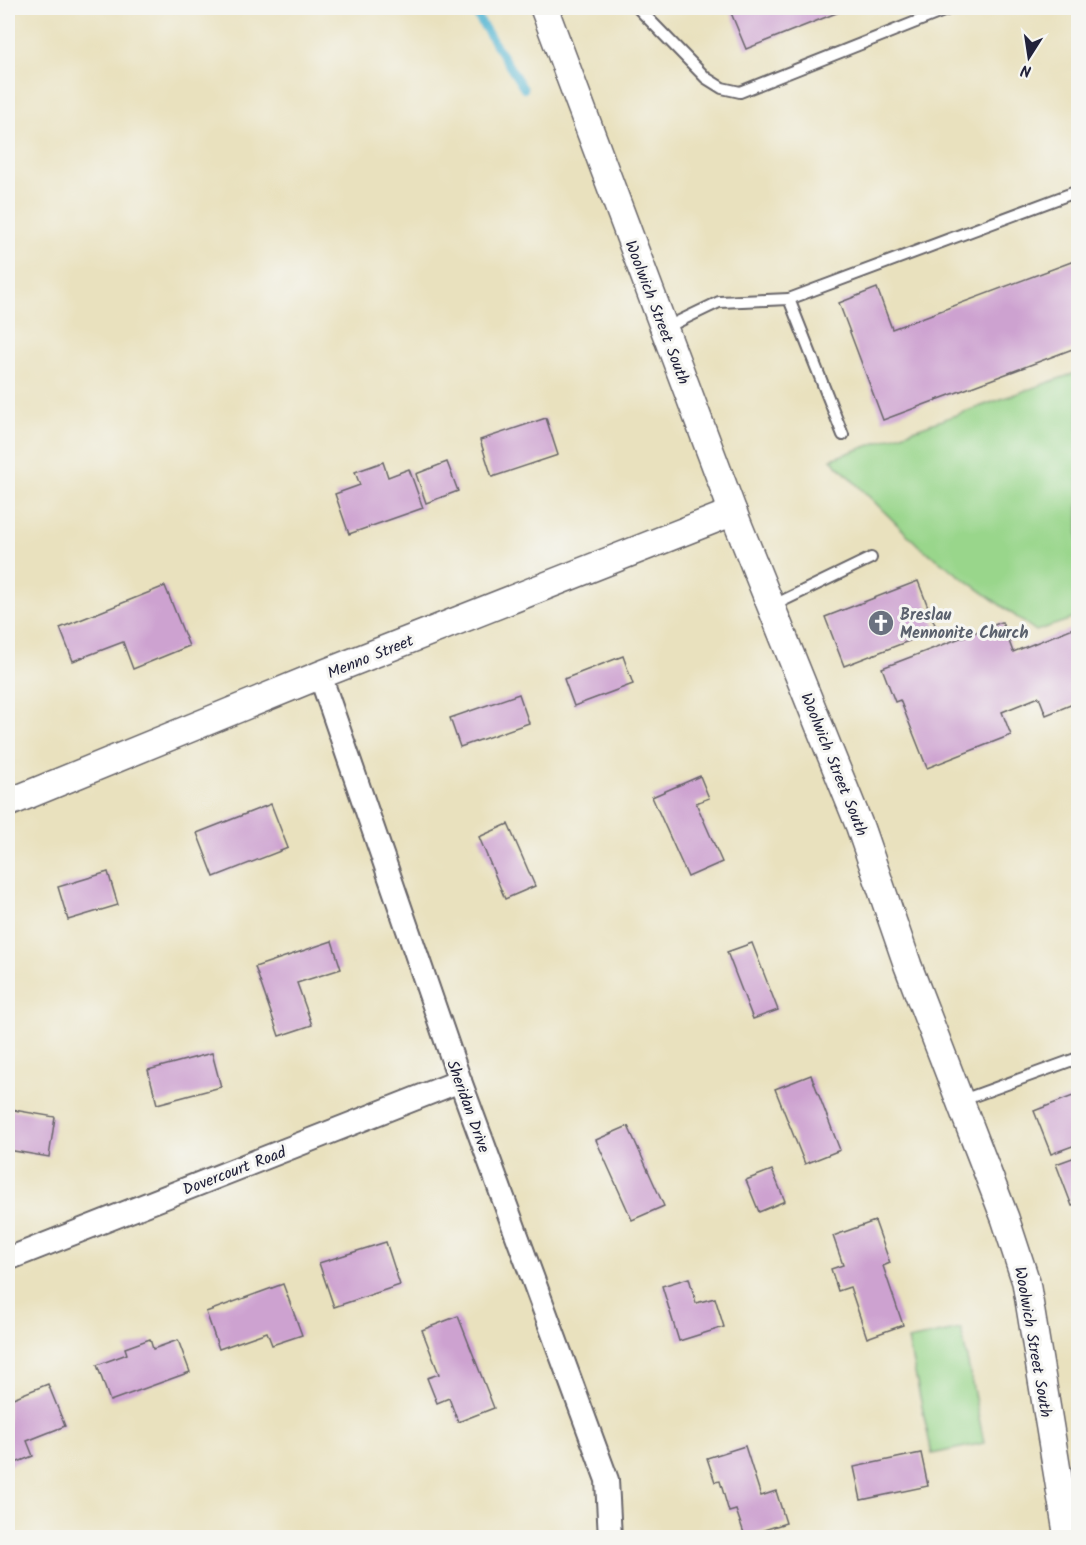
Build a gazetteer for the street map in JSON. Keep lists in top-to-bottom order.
{
  "streets": {
    "street": [
      "Woolwich Street South",
      "Menno Street",
      "Sheridan Drive",
      "Dovercourt Road"
    ]
  },
  "crossings": [
    ["Woolwich Street South", "Menno Street"],
    ["Menno Street", "Sheridan Drive"],
    ["Sheridan Drive", "Dovercourt Road"]
  ],
  "places": {
    "church": ["Breslau Mennonite Church"]
  },
  "north": "bottom"
}
